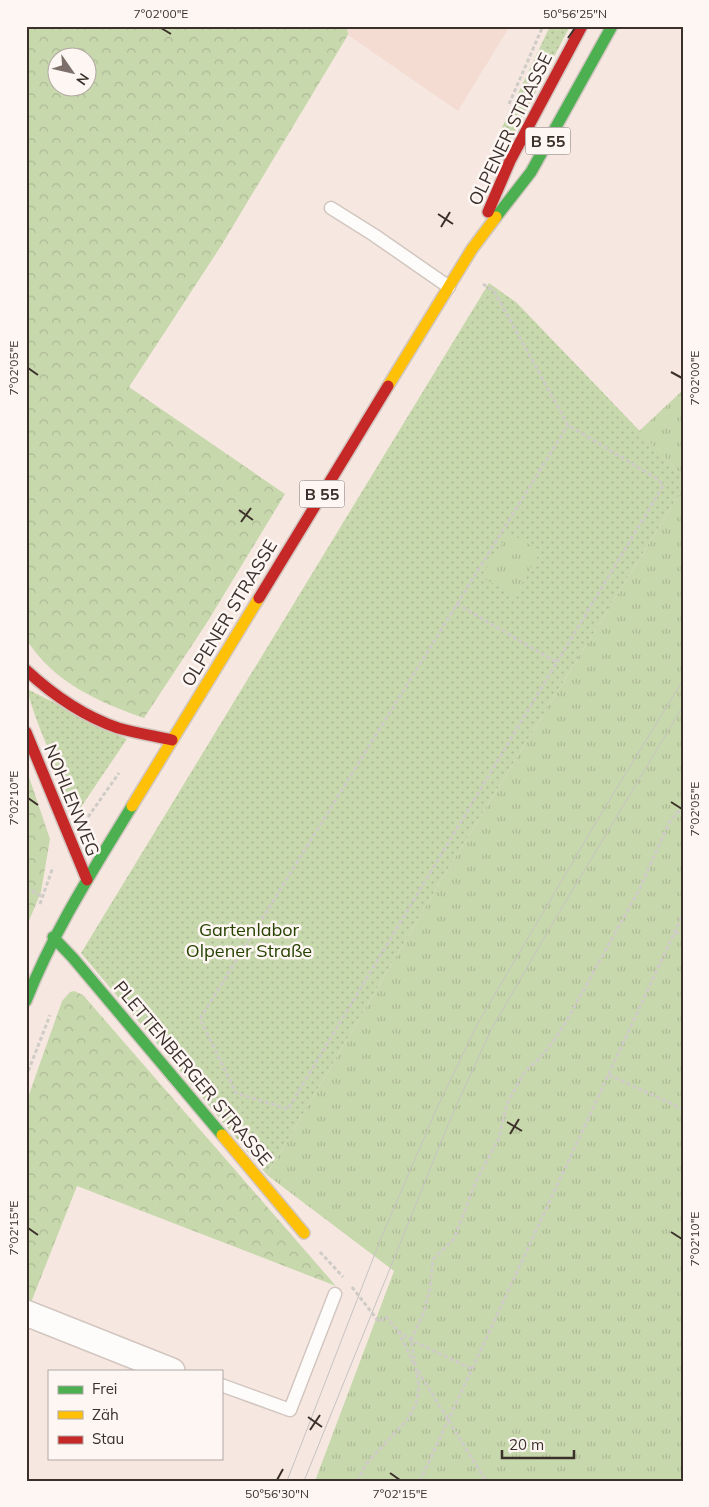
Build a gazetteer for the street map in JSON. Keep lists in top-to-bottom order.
{
  "streets": {
    "main road": [
      "OLPENER STRASSE",
      "B 55",
      "NOHLENWEG",
      "PLETTENBERGER STRASSE"
    ]
  },
  "crossings": [
    ["OLPENER STRASSE", "NOHLENWEG"],
    ["OLPENER STRASSE", "PLETTENBERGER STRASSE"]
  ],
  "parks": ["Gartenlabor Olpener Straße"],
  "legend": ["Frei", "Zäh", "Stau"],
  "scale_bar": "20 m",
  "north": "bottom right",
  "coordinates": [
    "7°02'00\"E",
    "50°56'25\"N",
    "7°02'05\"E",
    "7°02'10\"E",
    "7°02'15\"E",
    "50°56'30\"N"
  ]
}
